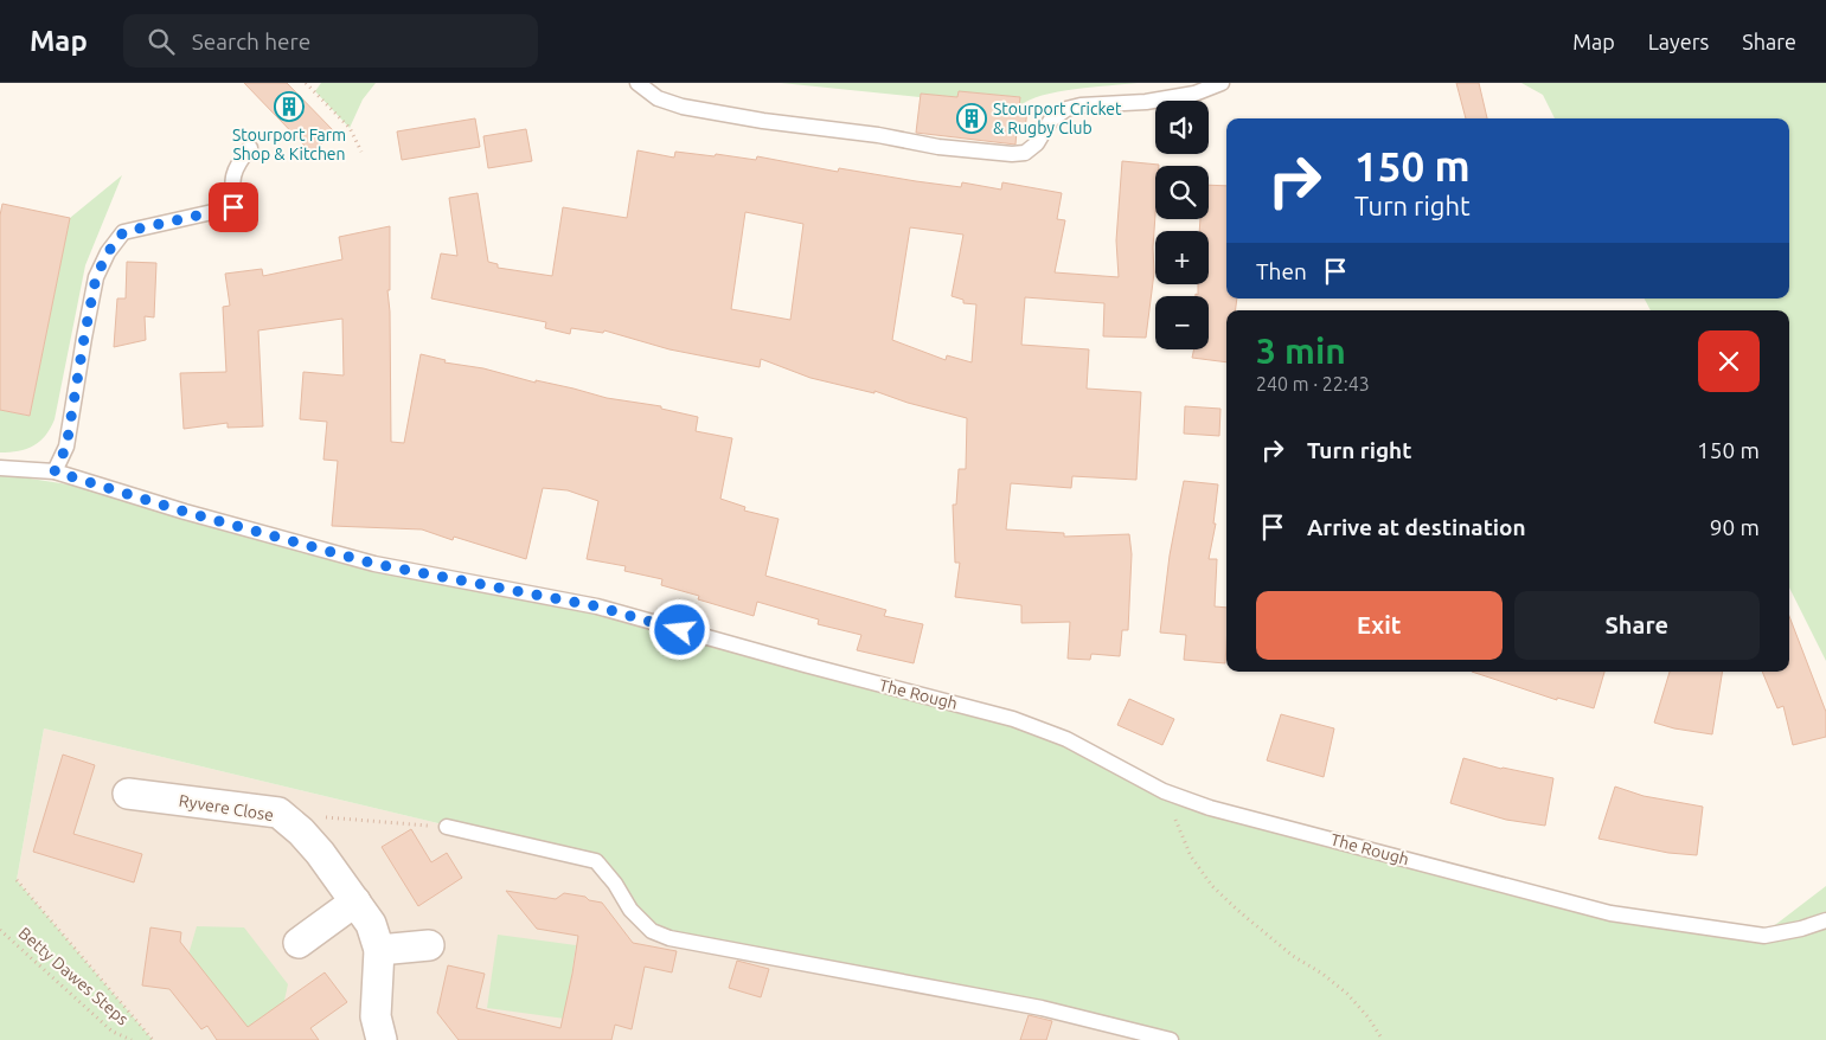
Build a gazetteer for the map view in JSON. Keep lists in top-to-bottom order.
{
  "streets": {
    "street": ["Ryvere Close"],
    "lane": ["The Rough"],
    "path": ["Betty Dawes Steps"]
  },
  "places": {
    "building": ["Stourport Farm Shop & Kitchen", "Stourport Cricket & Rugby Club"]
  },
  "page": {
    "header": "Map",
    "search": "Search here",
    "nav": ["Map", "Layers", "Share"],
    "map_buttons": ["+", "−"],
    "turn": ["150 m", "Turn right"],
    "then": "Then",
    "heading": ["3 min", "240 m · 22:43"],
    "list": [
      {
        "name": "Turn right",
        "value": "150 m"
      },
      {
        "name": "Arrive at destination",
        "value": "90 m"
      }
    ],
    "buttons": ["Exit", "Share"]
  }
}
